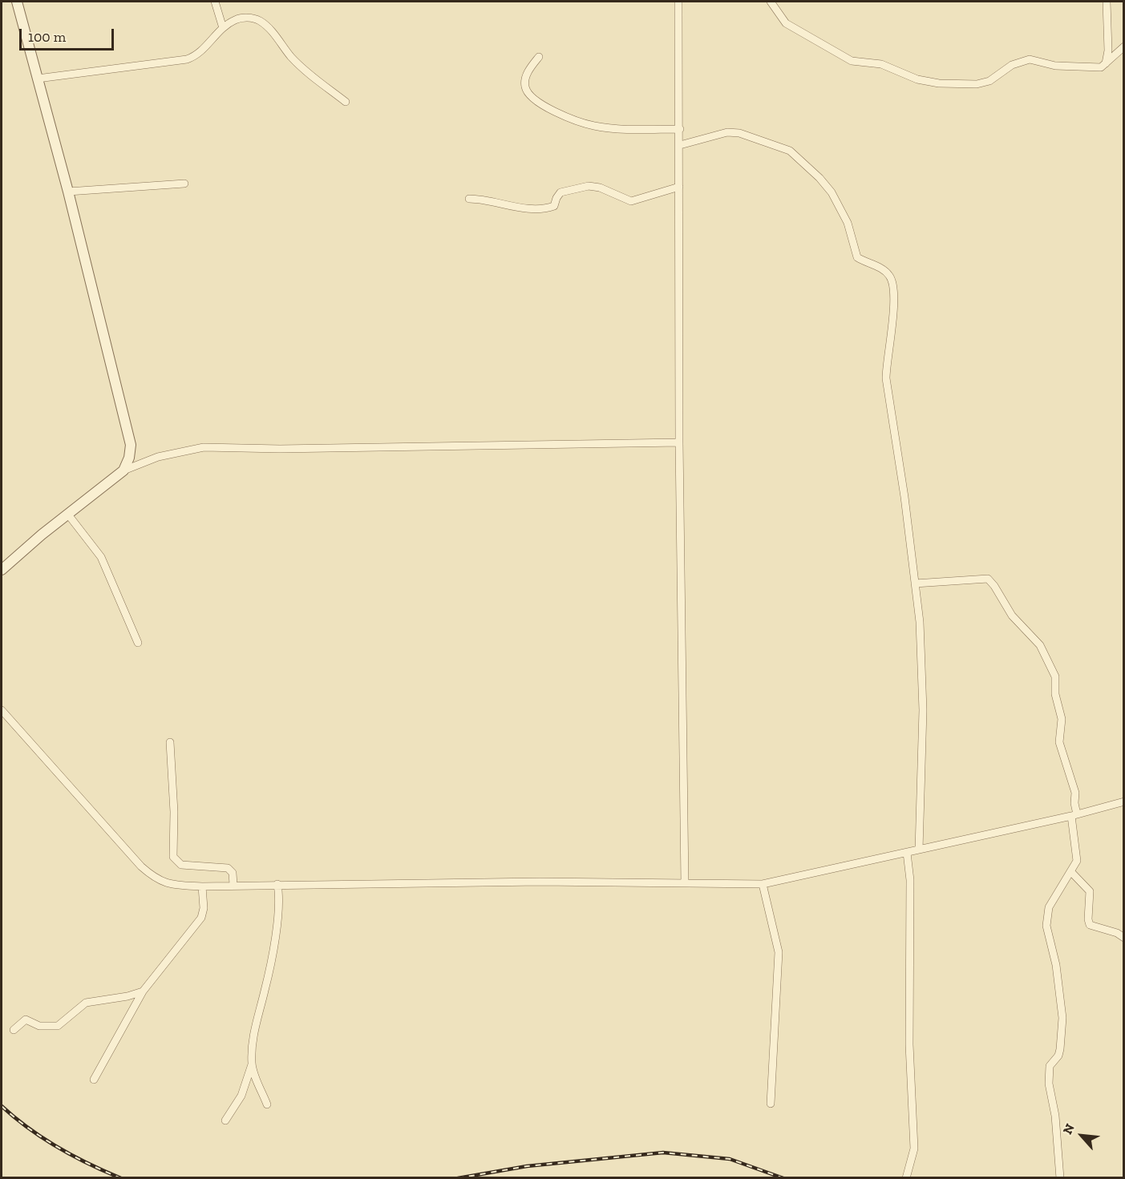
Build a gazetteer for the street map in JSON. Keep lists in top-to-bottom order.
{
  "scale_bar": "100 m",
  "north": "top left"
}
